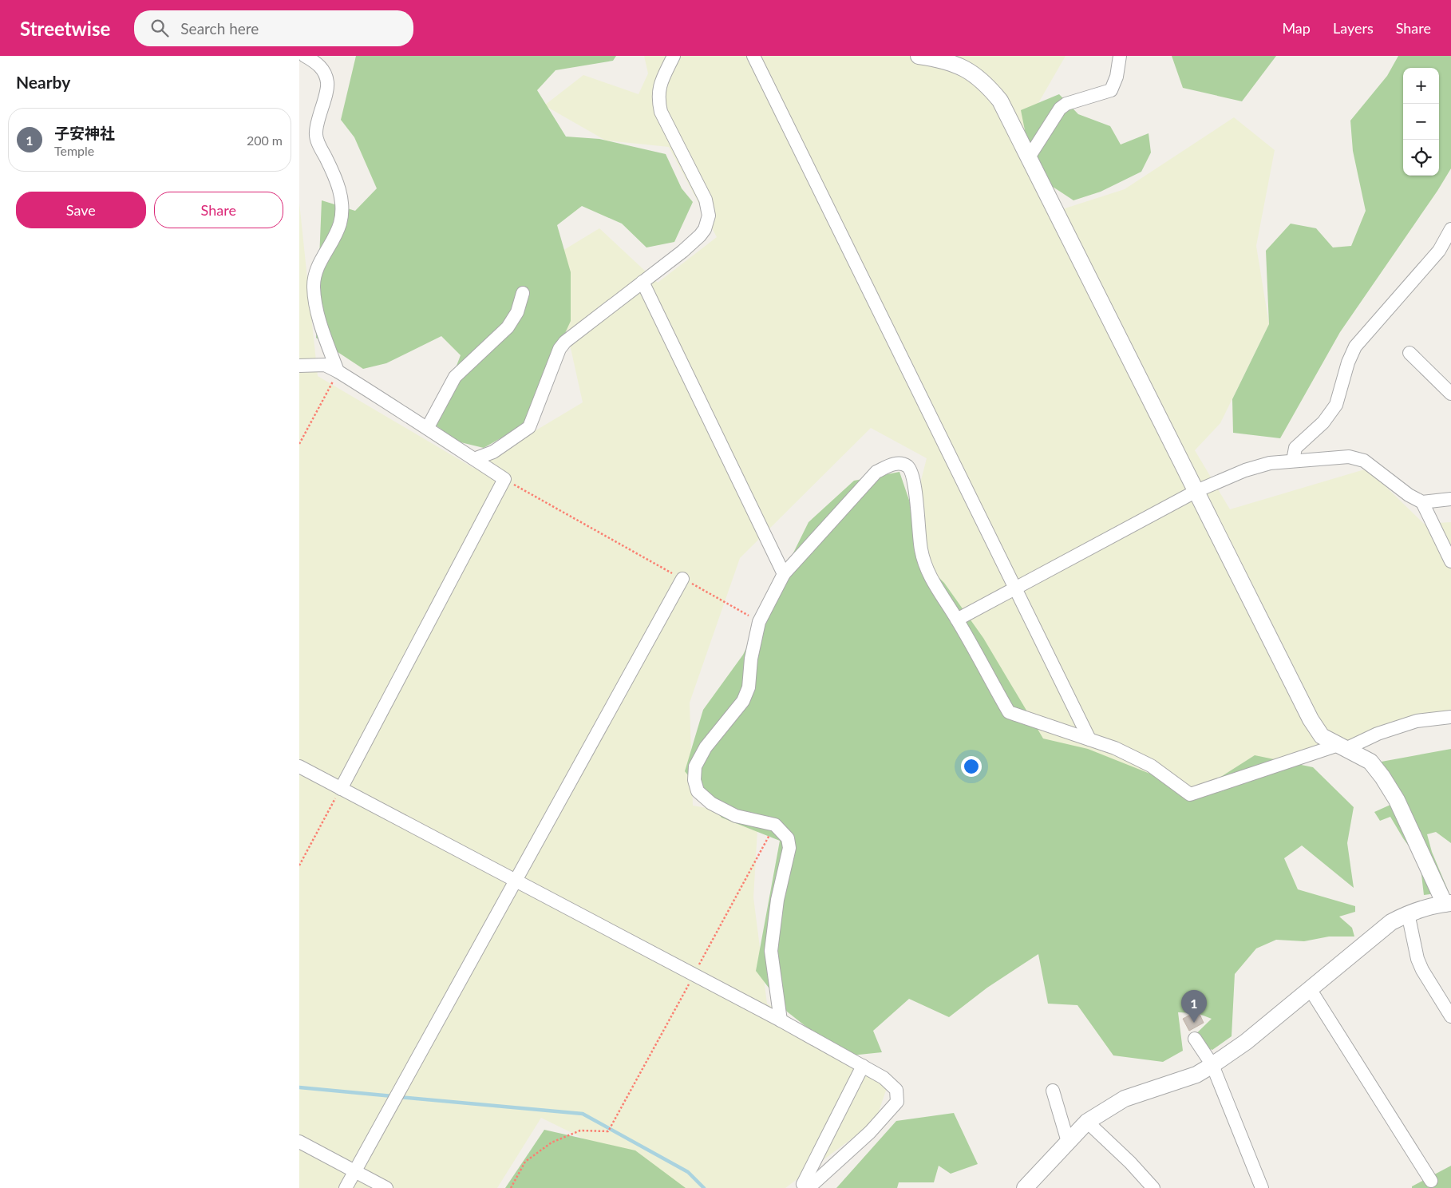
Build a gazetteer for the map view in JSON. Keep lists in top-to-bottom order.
{
  "page": {
    "header": "Streetwise",
    "search": "Search here",
    "nav": ["Map", "Layers", "Share"],
    "heading": "Nearby",
    "map_buttons": ["+", "−"],
    "list": [
      {
        "mark": "1",
        "name": "子安神社",
        "note": "Temple",
        "value": "200 m"
      }
    ],
    "buttons": ["Save", "Share"],
    "pins": "1"
  }
}
